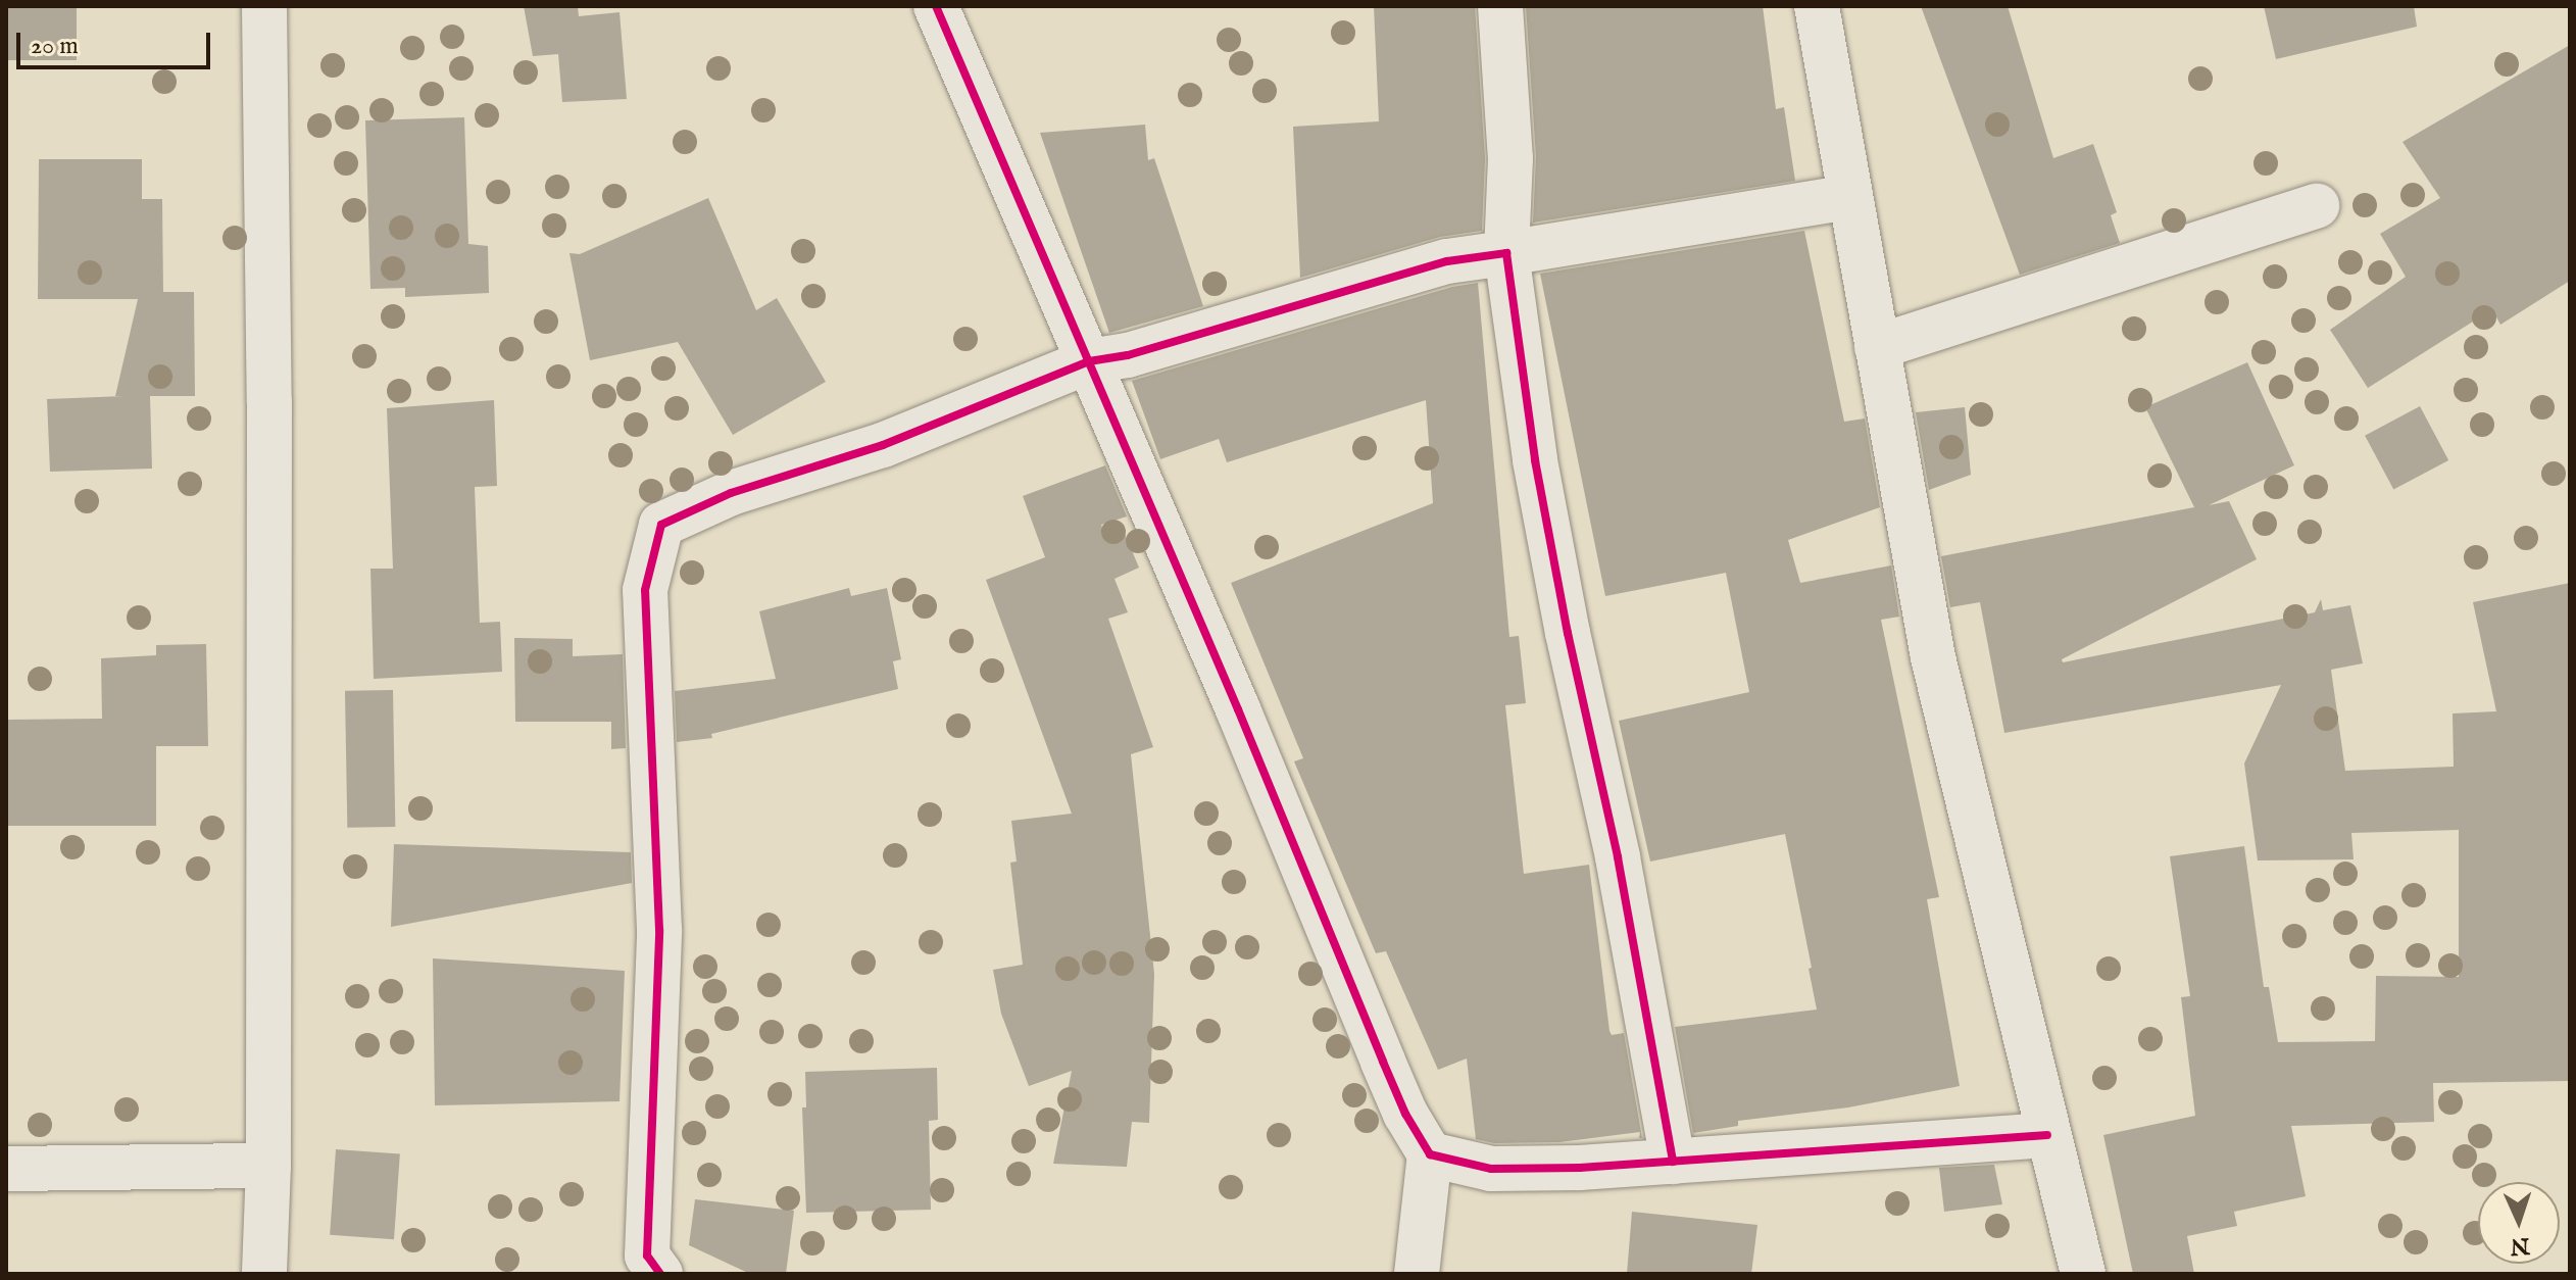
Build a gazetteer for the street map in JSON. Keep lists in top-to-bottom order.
{
  "scale_bar": "20 m",
  "north": "bottom"
}
